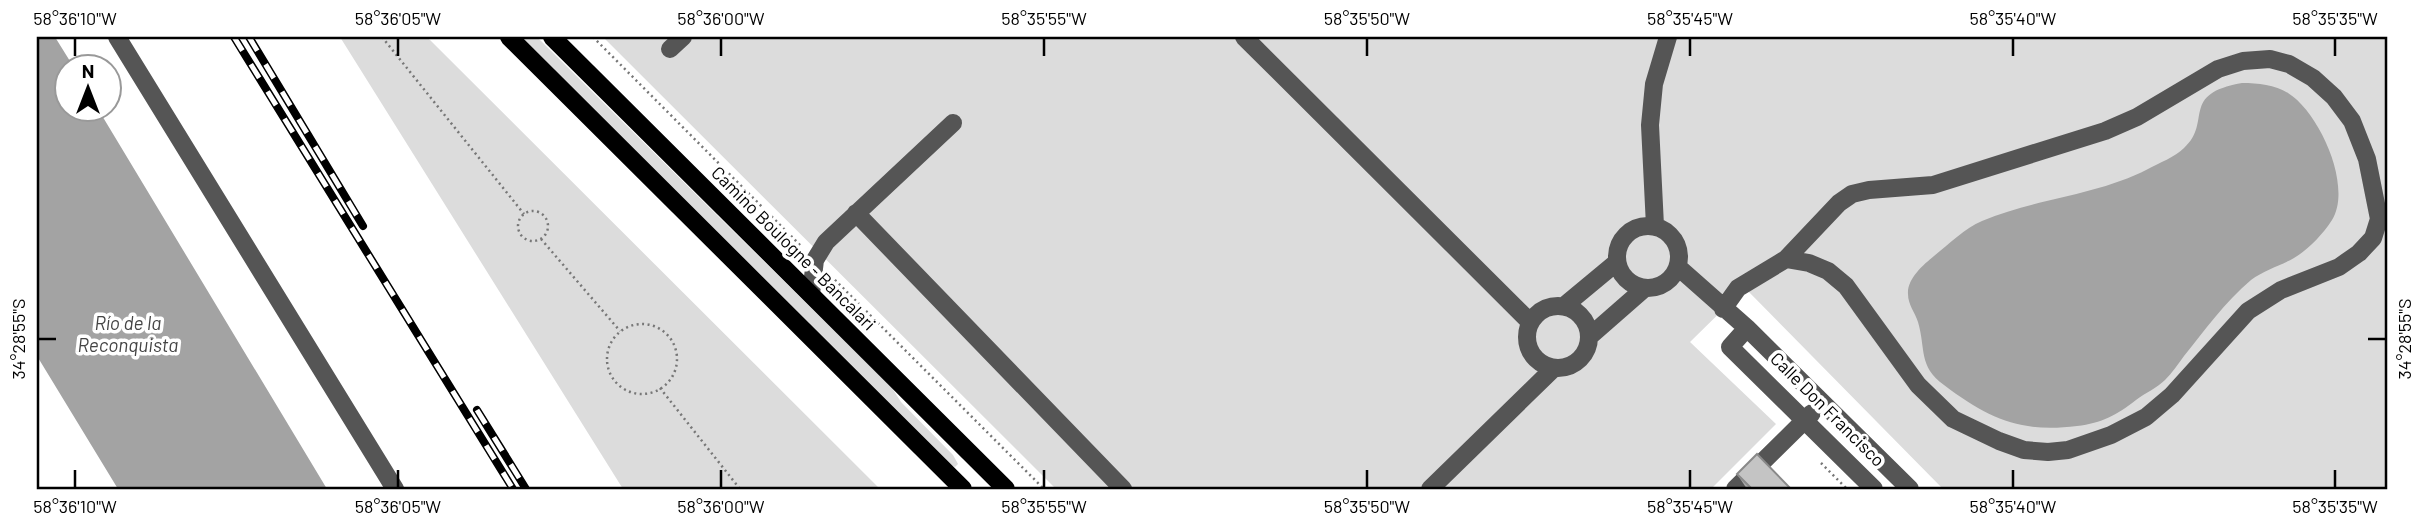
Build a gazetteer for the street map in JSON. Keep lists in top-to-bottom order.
{
  "streets": {
    "main road": ["Camino Boulogne - Bancalari"],
    "street": ["Calle Don Francisco"]
  },
  "water": ["Río de la Reconquista"],
  "north": "top",
  "coordinates": [
    "58°36'10\"W",
    "58°36'05\"W",
    "58°36'00\"W",
    "58°35'55\"W",
    "58°35'50\"W",
    "58°35'45\"W",
    "58°35'40\"W",
    "58°35'35\"W",
    "34°28'55\"S"
  ]
}
